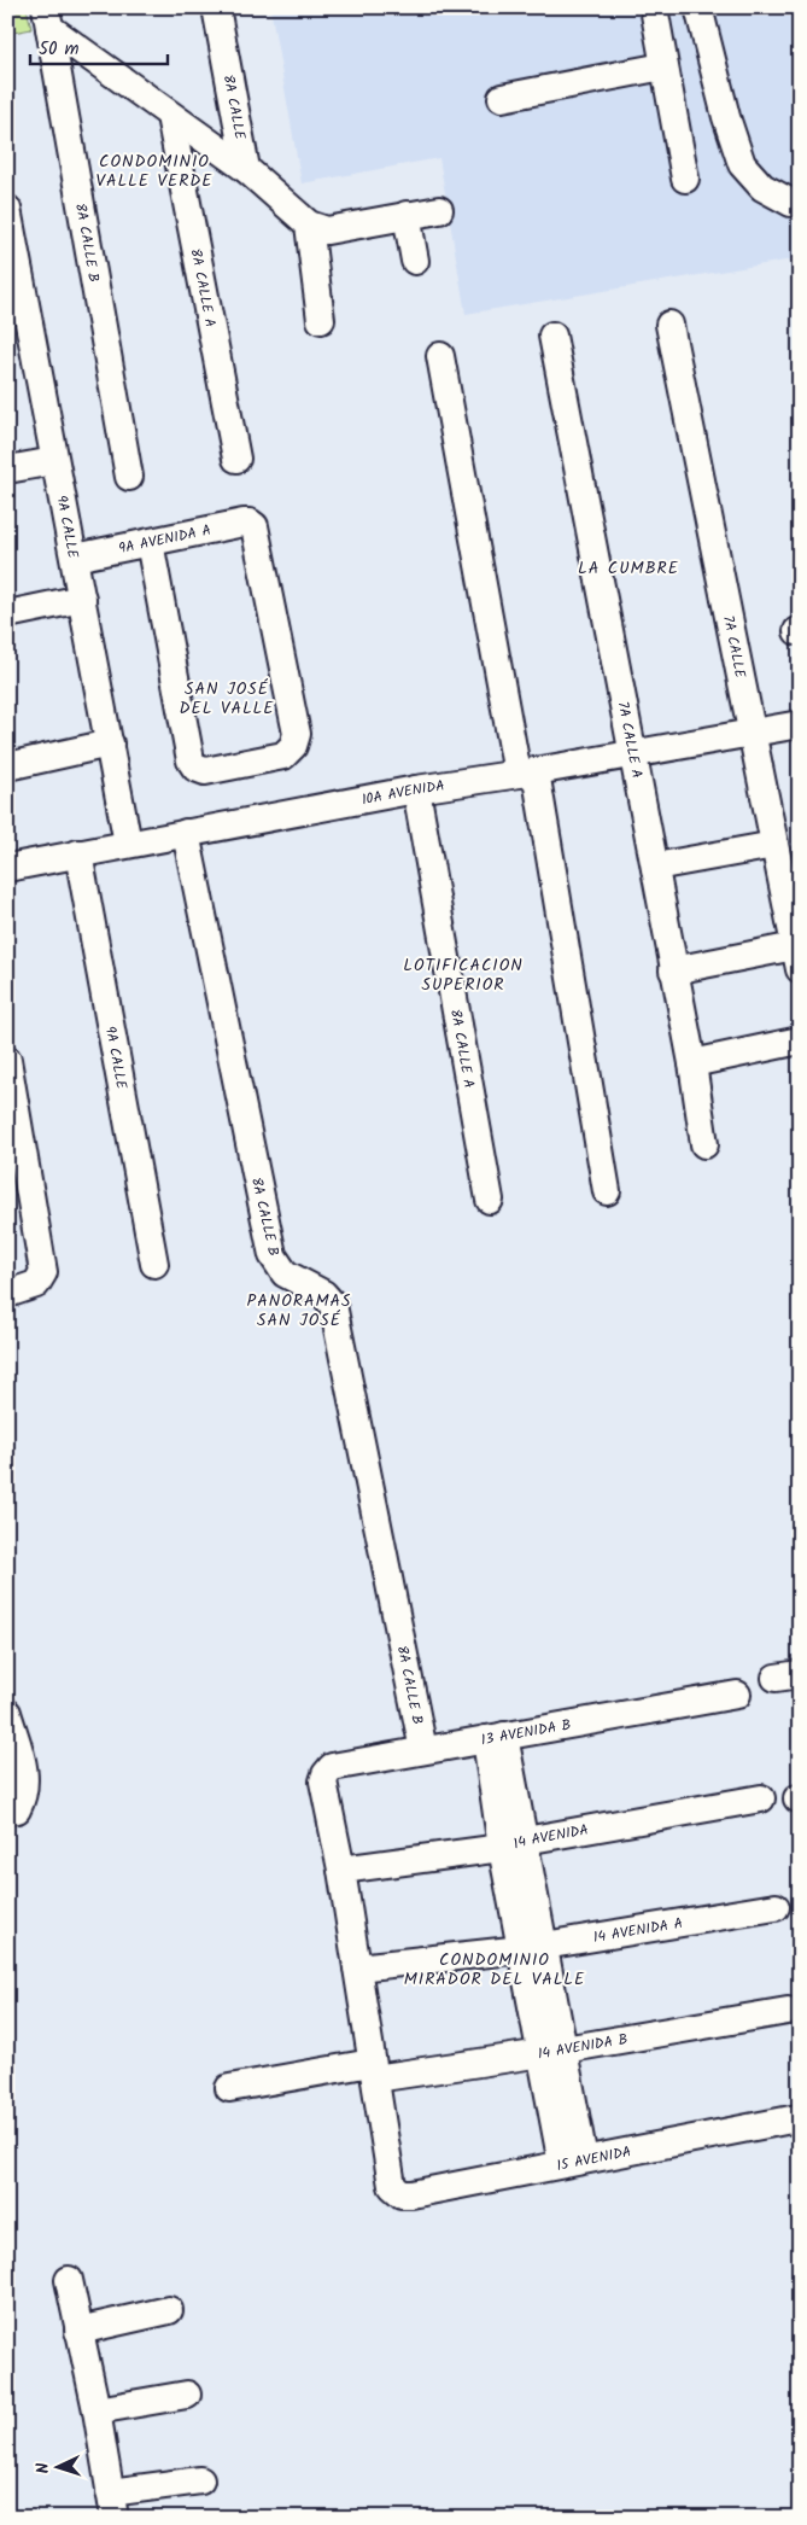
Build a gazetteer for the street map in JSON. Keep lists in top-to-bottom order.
{
  "streets": {
    "street": [
      "8A CALLE",
      "8A CALLE B",
      "8A CALLE A",
      "9A CALLE",
      "9A AVENIDA A",
      "7A CALLE",
      "7A CALLE A",
      "10A AVENIDA",
      "13 AVENIDA B",
      "14 AVENIDA",
      "14 AVENIDA A",
      "14 AVENIDA B",
      "15 AVENIDA"
    ]
  },
  "crossings": [
    ["8A CALLE B", "10A AVENIDA"],
    ["8A CALLE B", "13 AVENIDA B"],
    ["8A CALLE A", "10A AVENIDA"],
    ["9A CALLE", "9A AVENIDA A"],
    ["9A CALLE", "10A AVENIDA"],
    ["7A CALLE", "10A AVENIDA"],
    ["7A CALLE A", "10A AVENIDA"],
    ["13 AVENIDA B", "14 AVENIDA"],
    ["14 AVENIDA B", "15 AVENIDA"]
  ],
  "districts": [
    "CONDOMINIO VALLE VERDE",
    "LA CUMBRE",
    "SAN JOSÉ DEL VALLE",
    "LOTIFICACION SUPERIOR",
    "PANORAMAS SAN JOSÉ",
    "CONDOMINIO MIRADOR DEL VALLE"
  ],
  "scale_bar": "50 m",
  "north": "left"
}
